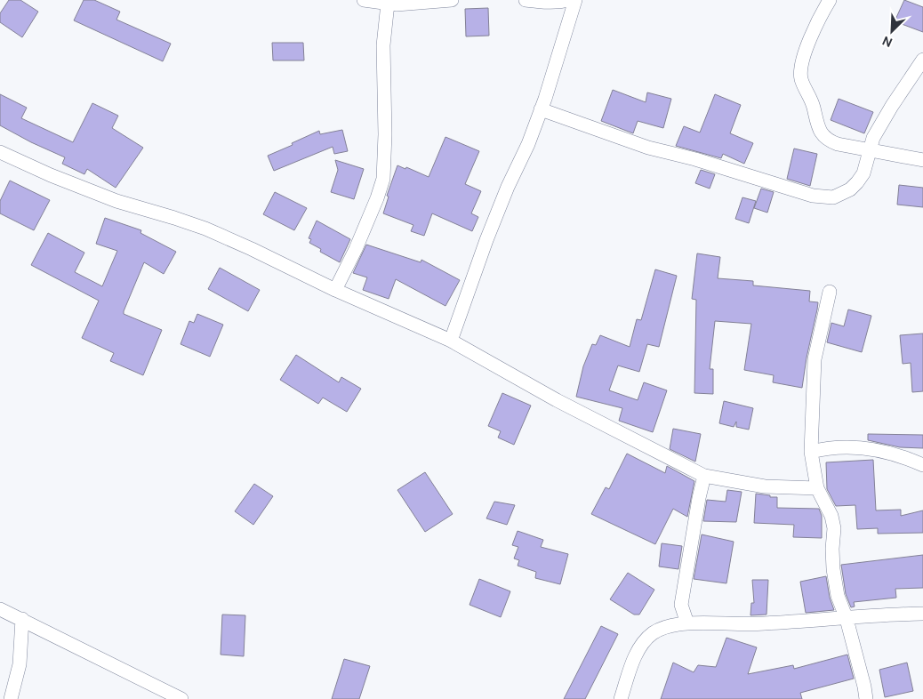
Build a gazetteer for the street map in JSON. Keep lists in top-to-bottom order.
{
  "north": "bottom left"
}
